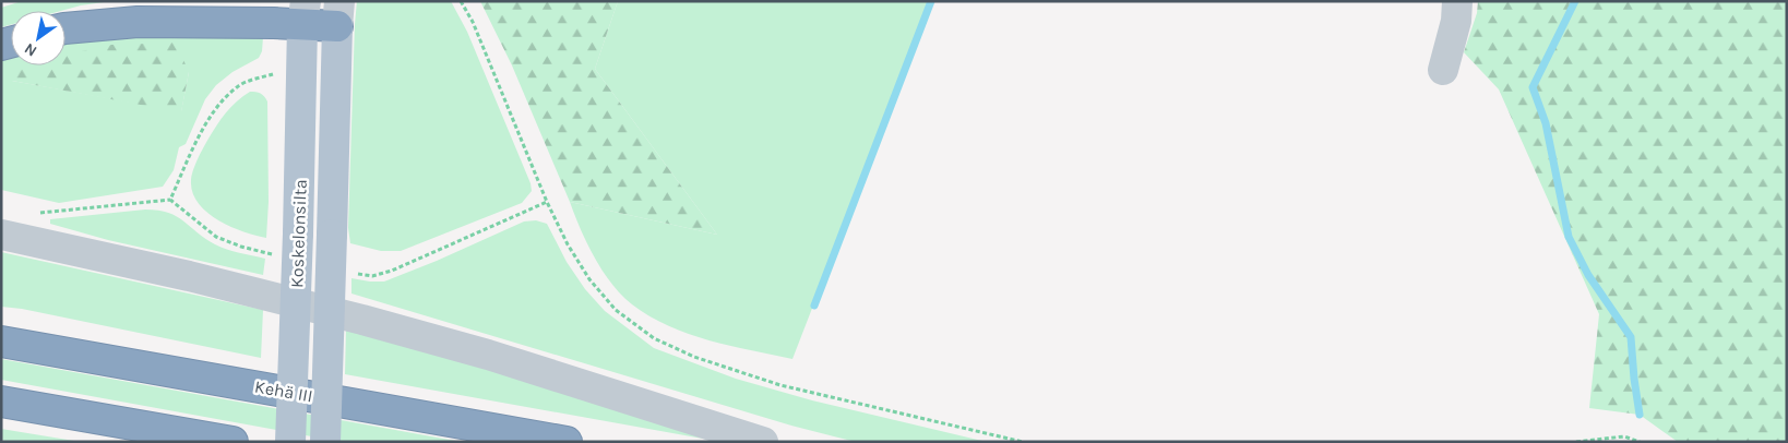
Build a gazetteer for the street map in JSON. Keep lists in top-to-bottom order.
{
  "streets": {
    "highway": ["Kehä III"],
    "main road": ["Koskelonsilta"]
  },
  "north": "bottom left"
}
